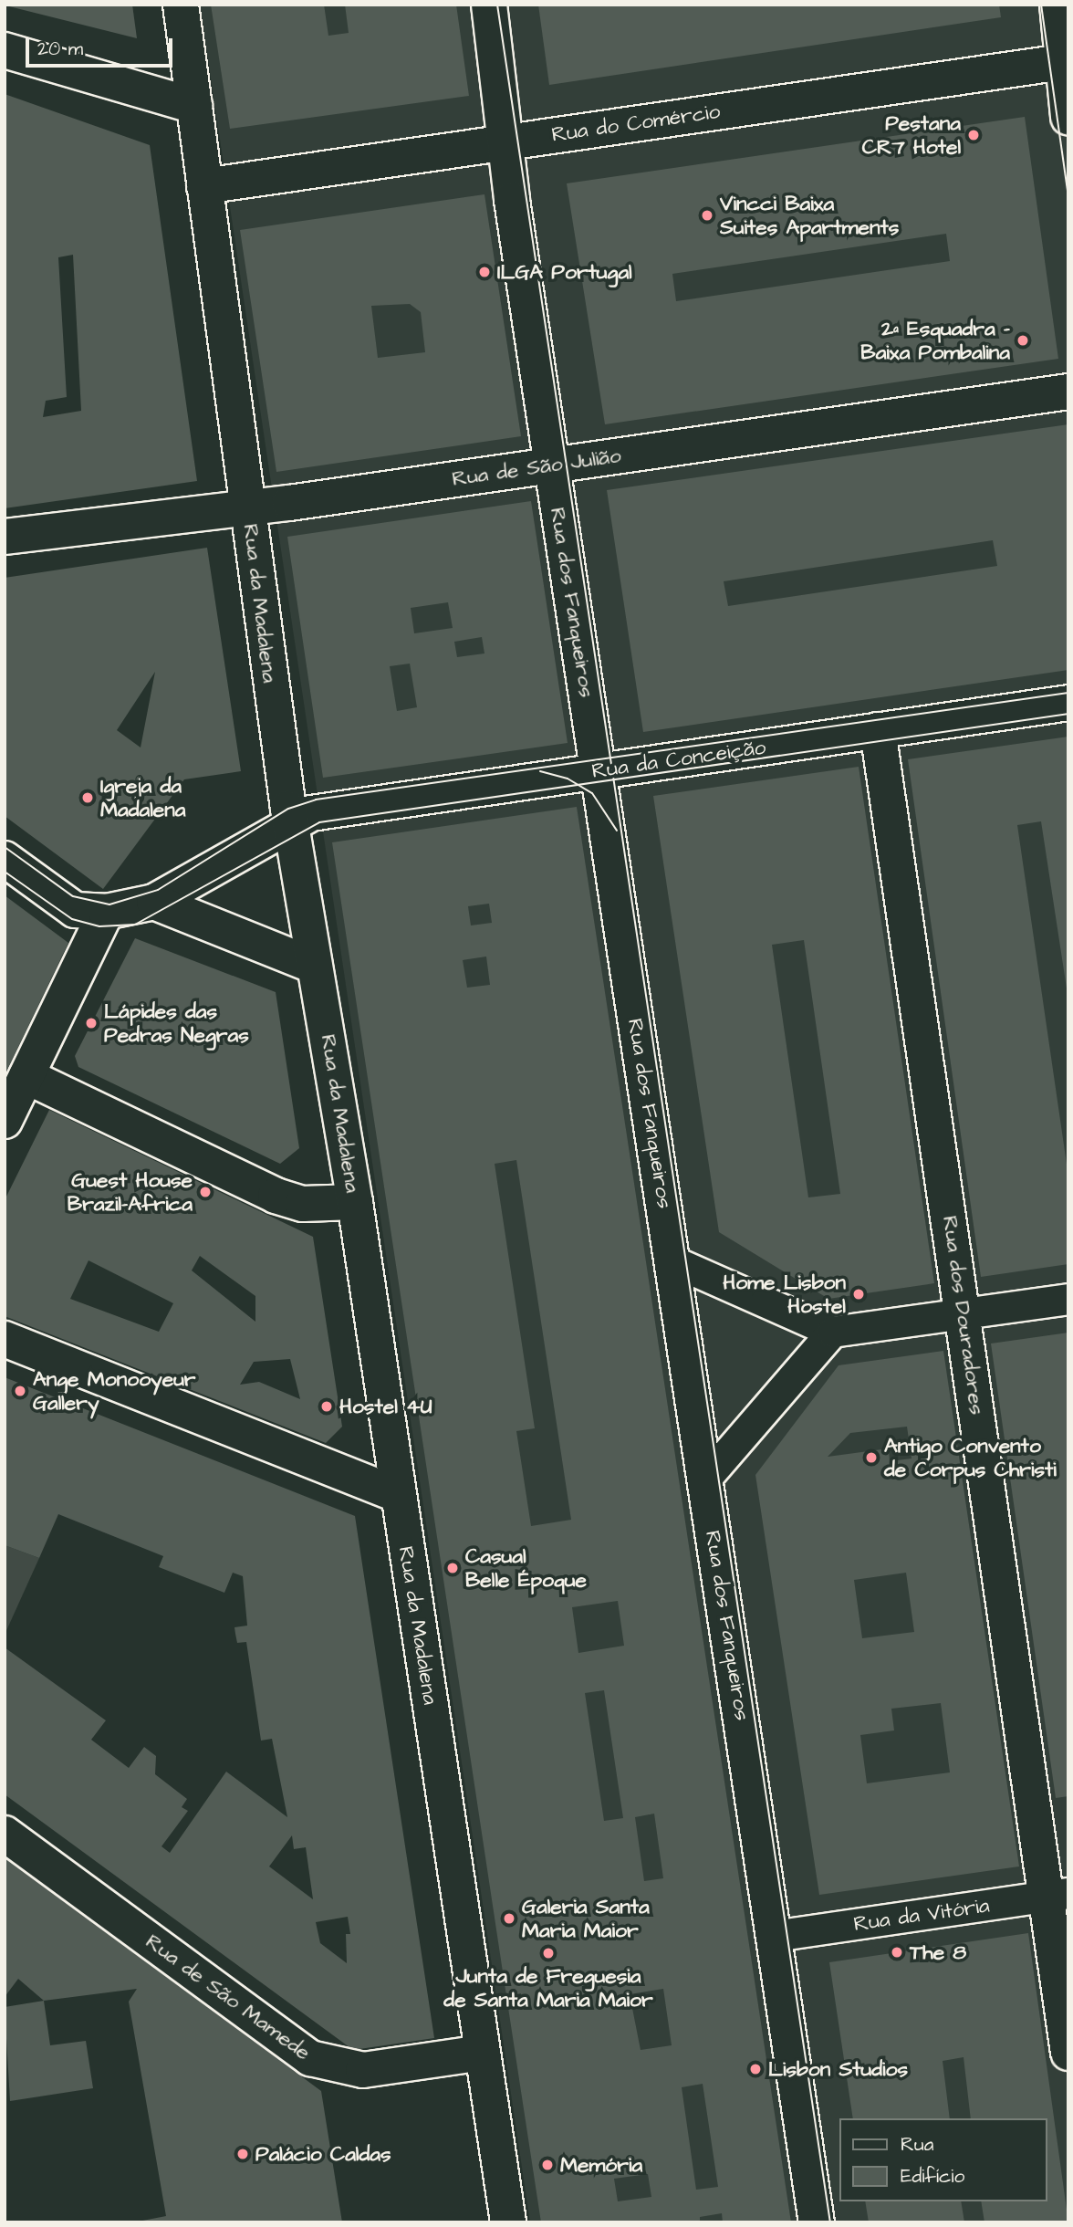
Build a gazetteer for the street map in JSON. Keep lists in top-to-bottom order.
{
  "streets": {
    "street": [
      "Rua do Comércio",
      "Rua de São Julião",
      "Rua dos Fanqueiros",
      "Rua da Madalena",
      "Rua da Conceição",
      "Rua dos Douradores",
      "Rua da Vitória",
      "Rua de São Mamede"
    ]
  },
  "crossings": [
    ["Rua do Comércio", "Rua dos Fanqueiros"],
    ["Rua do Comércio", "Rua da Madalena"],
    ["Rua de São Julião", "Rua dos Fanqueiros"],
    ["Rua de São Julião", "Rua da Madalena"],
    ["Rua dos Fanqueiros", "Rua da Conceição"],
    ["Rua dos Fanqueiros", "Rua da Vitória"],
    ["Rua da Madalena", "Rua da Conceição"],
    ["Rua da Madalena", "Rua de São Mamede"],
    ["Rua da Conceição", "Rua dos Douradores"],
    ["Rua dos Douradores", "Rua da Vitória"]
  ],
  "places": [
    "Pestana CR7 Hotel",
    "Vincci Baixa Suites Apartments",
    "ILGA Portugal",
    "2ª Esquadra - Baixa Pombalina",
    "Igreja da Madalena",
    "Lápides das Pedras Negras",
    "Guest House Brazil-Africa",
    "Home Lisbon Hostel",
    "Ange Monooyeur Gallery",
    "Hostel 4U",
    "Antigo Convento de Corpus Christi",
    "Casual Belle Époque",
    "Galeria Santa Maria Maior",
    "The 8",
    "Junta de Freguesia de Santa Maria Maior",
    "Lisbon Studios",
    "Palácio Caldas",
    "Memória"
  ],
  "legend": ["Rua", "Edifício"],
  "scale_bar": "20 m"
}
